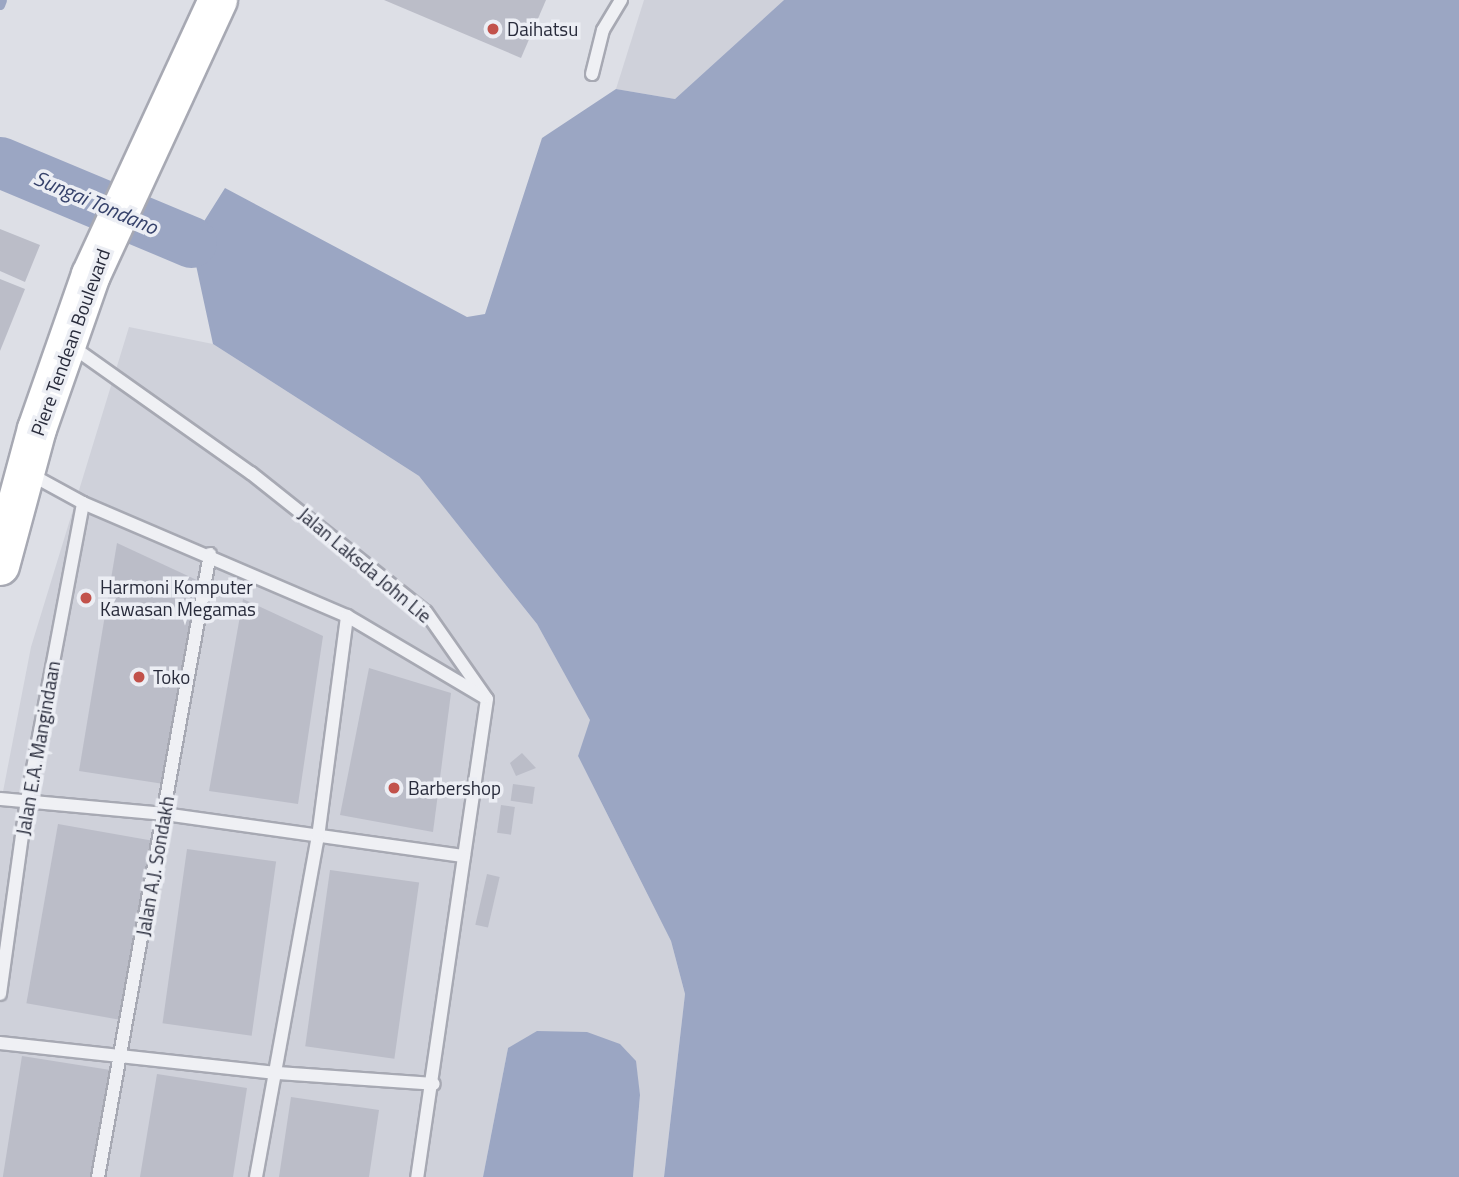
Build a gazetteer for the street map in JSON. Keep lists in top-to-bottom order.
{
  "streets": {
    "highway": ["Piere Tendean Boulevard"],
    "lane": ["Jalan Laksda John Lie", "Jalan E.A. Mangindaan", "Jalan A.J. Sondakh"]
  },
  "crossings": [
    ["Piere Tendean Boulevard", "Jalan Laksda John Lie"]
  ],
  "water": ["Sungai Tondano"],
  "places": [
    "Daihatsu",
    "Harmoni Komputer Kawasan Megamas",
    "Toko",
    "Barbershop"
  ]
}
